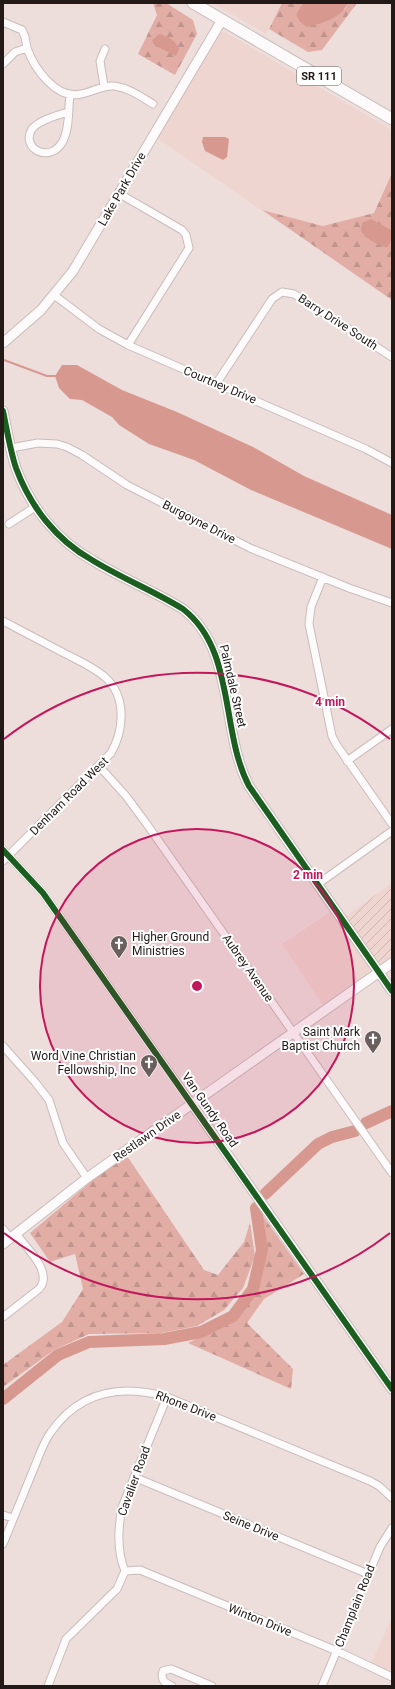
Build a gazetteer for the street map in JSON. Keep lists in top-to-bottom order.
{
  "streets": {
    "main road": ["SR 111"],
    "street": [
      "Lake Park Drive",
      "Barry Drive South",
      "Courtney Drive",
      "Burgoyne Drive",
      "Palmdale Street",
      "Denham Road West",
      "Aubrey Avenue",
      "Van Gundy Road",
      "Restlawn Drive",
      "Rhone Drive",
      "Cavalier Road",
      "Seine Drive",
      "Champlain Road",
      "Winton Drive"
    ]
  },
  "crossings": [
    ["SR 111", "Lake Park Drive"],
    ["Lake Park Drive", "Courtney Drive"],
    ["Barry Drive South", "Courtney Drive"],
    ["Burgoyne Drive", "Palmdale Street"],
    ["Palmdale Street", "Restlawn Drive"],
    ["Denham Road West", "Aubrey Avenue"],
    ["Denham Road West", "Van Gundy Road"],
    ["Aubrey Avenue", "Restlawn Drive"],
    ["Van Gundy Road", "Restlawn Drive"],
    ["Rhone Drive", "Cavalier Road"],
    ["Cavalier Road", "Seine Drive"],
    ["Cavalier Road", "Winton Drive"],
    ["Seine Drive", "Champlain Road"],
    ["Champlain Road", "Winton Drive"]
  ],
  "places": {
    "church": ["Higher Ground Ministries", "Saint Mark Baptist Church", "Word Vine Christian Fellowship, Inc"]
  },
  "rings": ["4 min", "2 min"]
}
